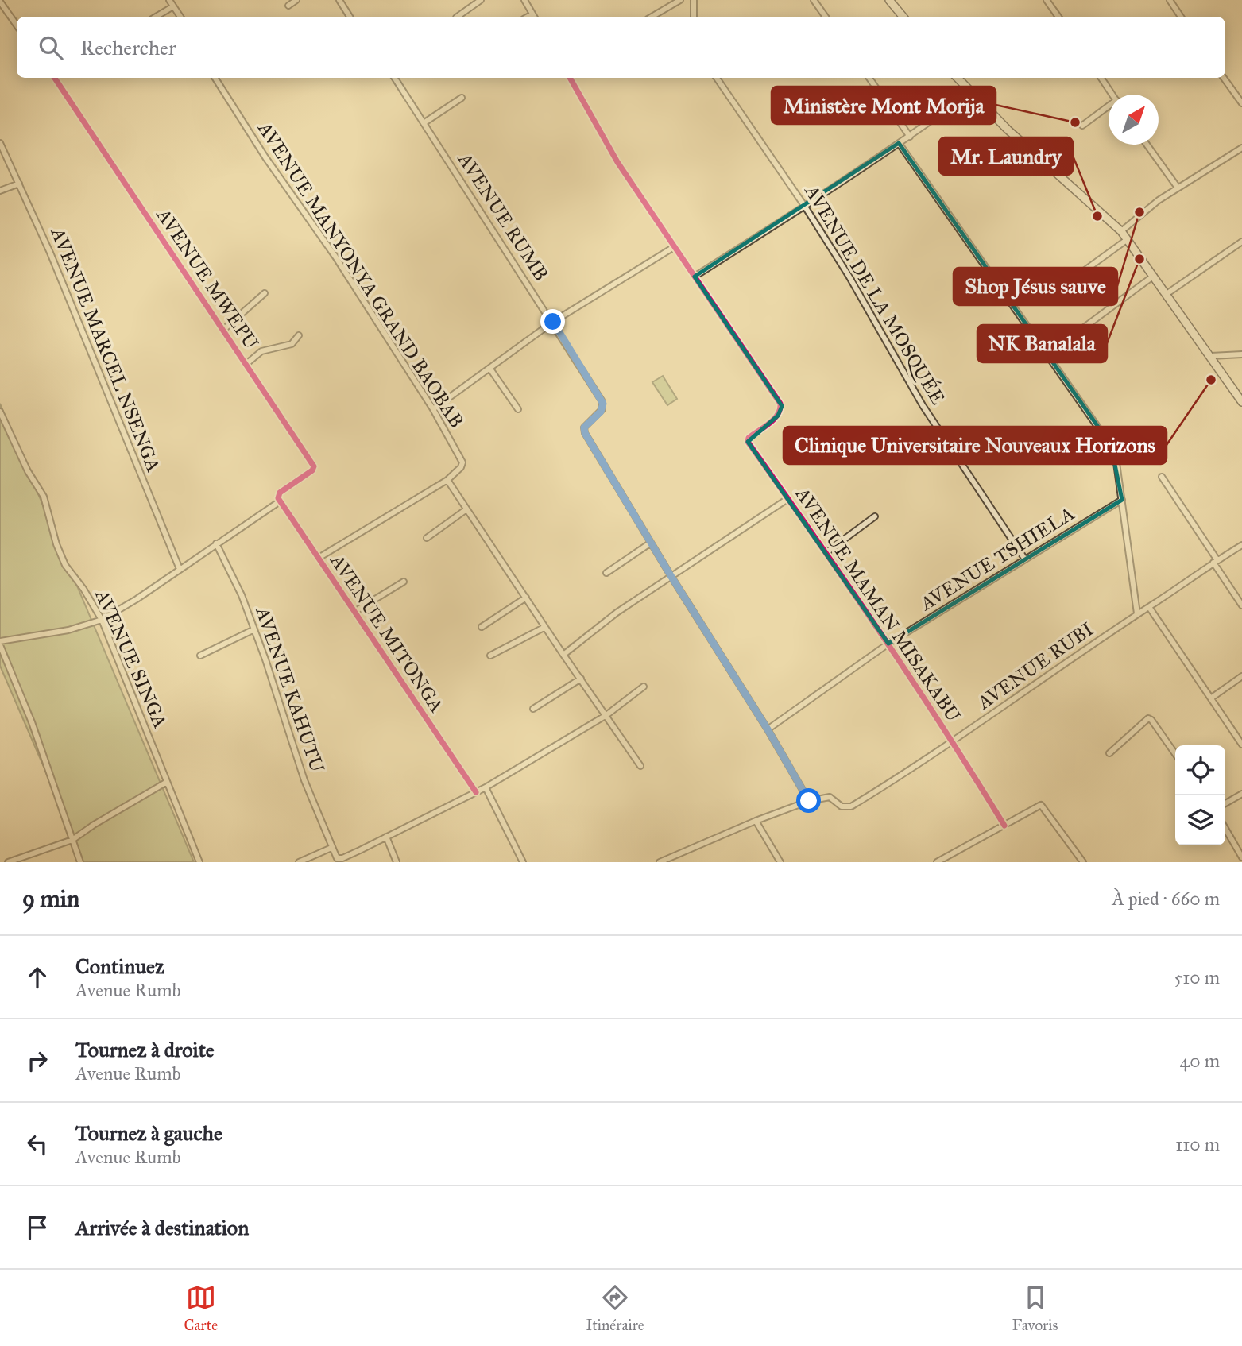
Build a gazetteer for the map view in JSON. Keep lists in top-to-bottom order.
{
  "streets": {
    "street": [
      "AVENUE RUMB",
      "AVENUE MANYONYA GRAND BAOBAB",
      "AVENUE MWEPU",
      "AVENUE DE LA MOSQUÉE",
      "AVENUE MARCEL NSENGA",
      "AVENUE TSHIELA",
      "AVENUE MAMAN MISAKABU",
      "AVENUE MITONGA",
      "AVENUE SINGA",
      "AVENUE RUBI",
      "AVENUE KAHUTU"
    ]
  },
  "crossings": [
    ["AVENUE RUMB", "AVENUE TSHIELA"],
    ["AVENUE RUMB", "AVENUE RUBI"],
    ["AVENUE MWEPU", "AVENUE MITONGA"],
    ["AVENUE DE LA MOSQUÉE", "AVENUE TSHIELA"],
    ["AVENUE TSHIELA", "AVENUE MAMAN MISAKABU"],
    ["AVENUE MAMAN MISAKABU", "AVENUE RUBI"]
  ],
  "places": [
    "Ministère Mont Morija",
    "Shop Jésus sauve",
    "Mr. Laundry",
    "NK Banalala",
    "Clinique Universitaire Nouveaux Horizons"
  ],
  "north": "top right",
  "page": {
    "search": "Rechercher",
    "heading": ["9 min", "À pied · 660 m"],
    "list": [
      ["Continuez", "Avenue Rumb", "510 m"],
      ["Tournez à droite", "Avenue Rumb", "40 m"],
      ["Tournez à gauche", "Avenue Rumb", "110 m"],
      "Arrivée à destination"
    ],
    "nav": ["Carte", "Itinéraire", "Favoris"]
  }
}
